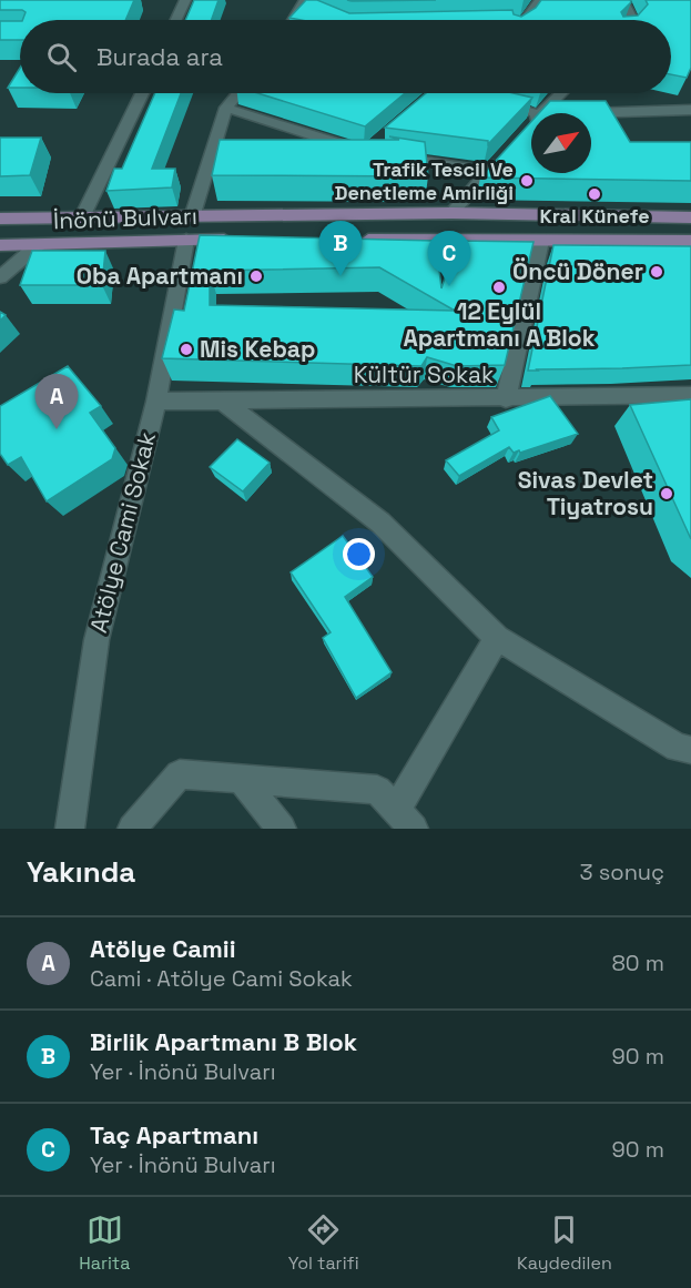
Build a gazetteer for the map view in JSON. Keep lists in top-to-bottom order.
{
  "streets": {
    "main road": ["İnönü Bulvarı"],
    "street": ["Kültür Sokak", "Atölye Cami Sokak"]
  },
  "crossings": [
    ["İnönü Bulvarı", "Atölye Cami Sokak"],
    ["Kültür Sokak", "Atölye Cami Sokak"]
  ],
  "places": [
    "Trafik Tescil Ve Denetleme Amirliği",
    "Kral Künefe",
    "Öncü Döner",
    "Oba Apartmanı",
    "12 Eylül Apartmanı A Blok",
    "Mis Kebap",
    "Sivas Devlet Tiyatrosu"
  ],
  "north": "top right",
  "page": {
    "search": "Burada ara",
    "pins": ["B", "C", "A"],
    "heading": ["Yakında", "3 sonuç"],
    "list": [
      {
        "mark": "A",
        "name": "Atölye Camii",
        "note": "Cami · Atölye Cami Sokak",
        "value": "80 m"
      },
      {
        "mark": "B",
        "name": "Birlik Apartmanı B Blok",
        "note": "Yer · İnönü Bulvarı",
        "value": "90 m"
      },
      {
        "mark": "C",
        "name": "Taç Apartmanı",
        "note": "Yer · İnönü Bulvarı",
        "value": "90 m"
      }
    ],
    "nav": ["Harita", "Yol tarifi", "Kaydedilen"]
  }
}
